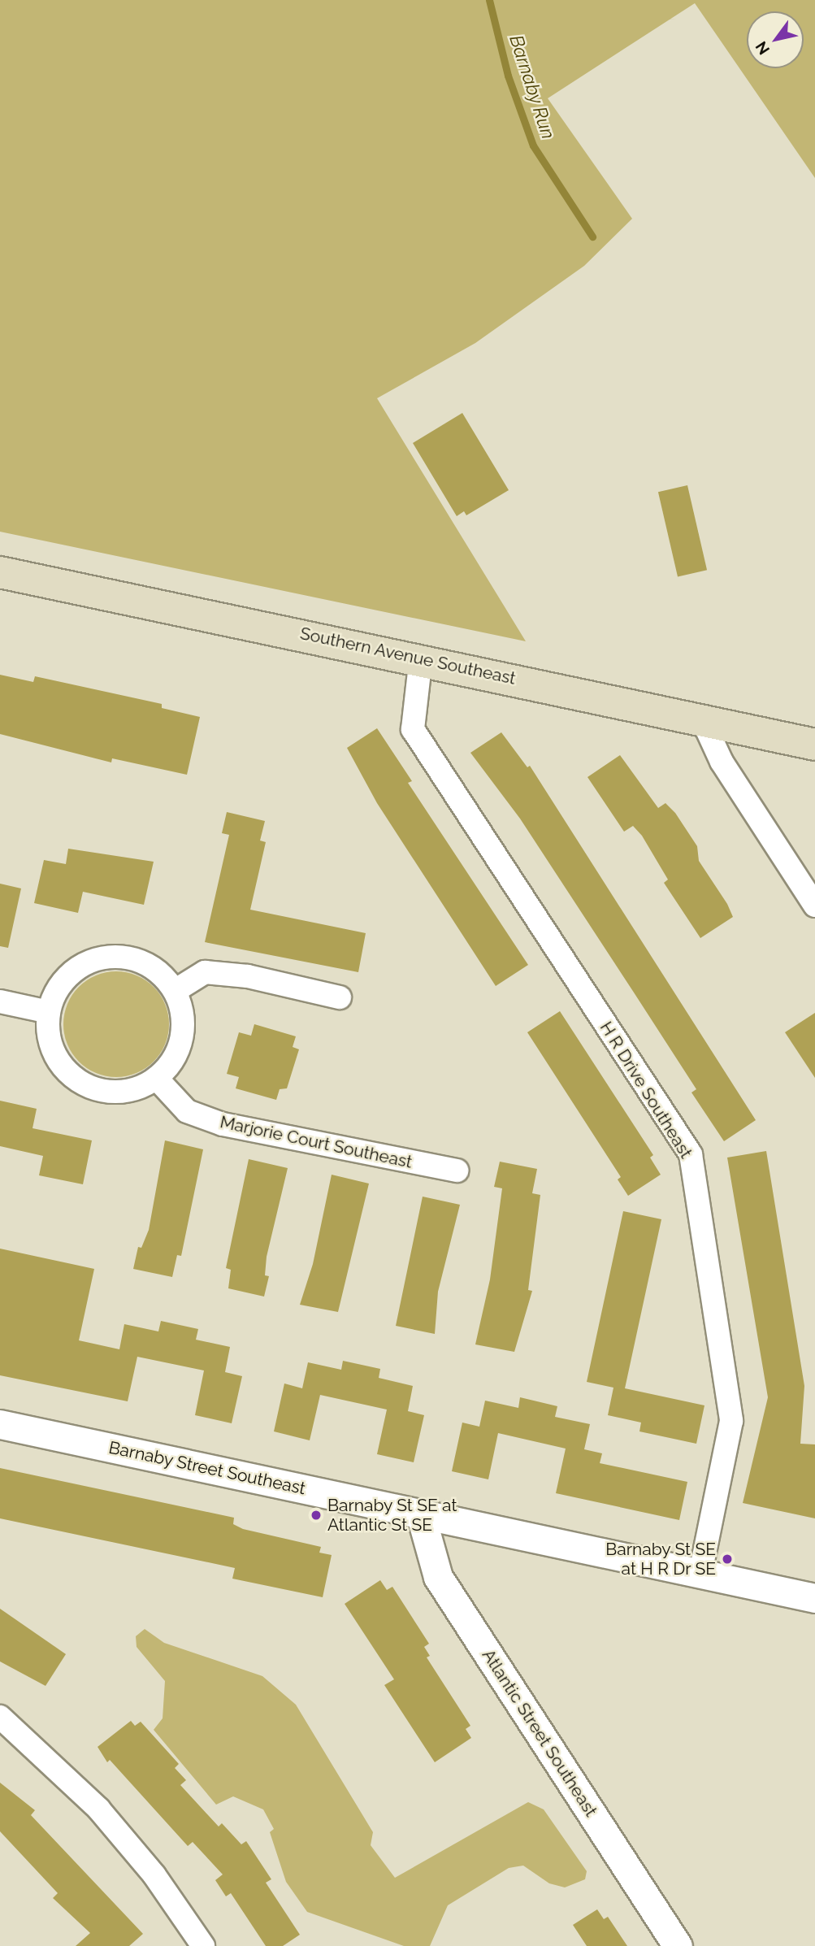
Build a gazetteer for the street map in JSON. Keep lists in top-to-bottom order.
{
  "streets": {
    "main road": ["Southern Avenue Southeast"],
    "street": [
      "H R Drive Southeast",
      "Marjorie Court Southeast",
      "Barnaby Street Southeast",
      "Atlantic Street Southeast"
    ]
  },
  "crossings": [
    ["Southern Avenue Southeast", "H R Drive Southeast"],
    ["H R Drive Southeast", "Barnaby Street Southeast"],
    ["Barnaby Street Southeast", "Atlantic Street Southeast"]
  ],
  "water": ["Barnaby Run"],
  "places": ["Barnaby St SE at Atlantic St SE", "Barnaby St SE at H R Dr SE"],
  "north": "bottom left"
}
